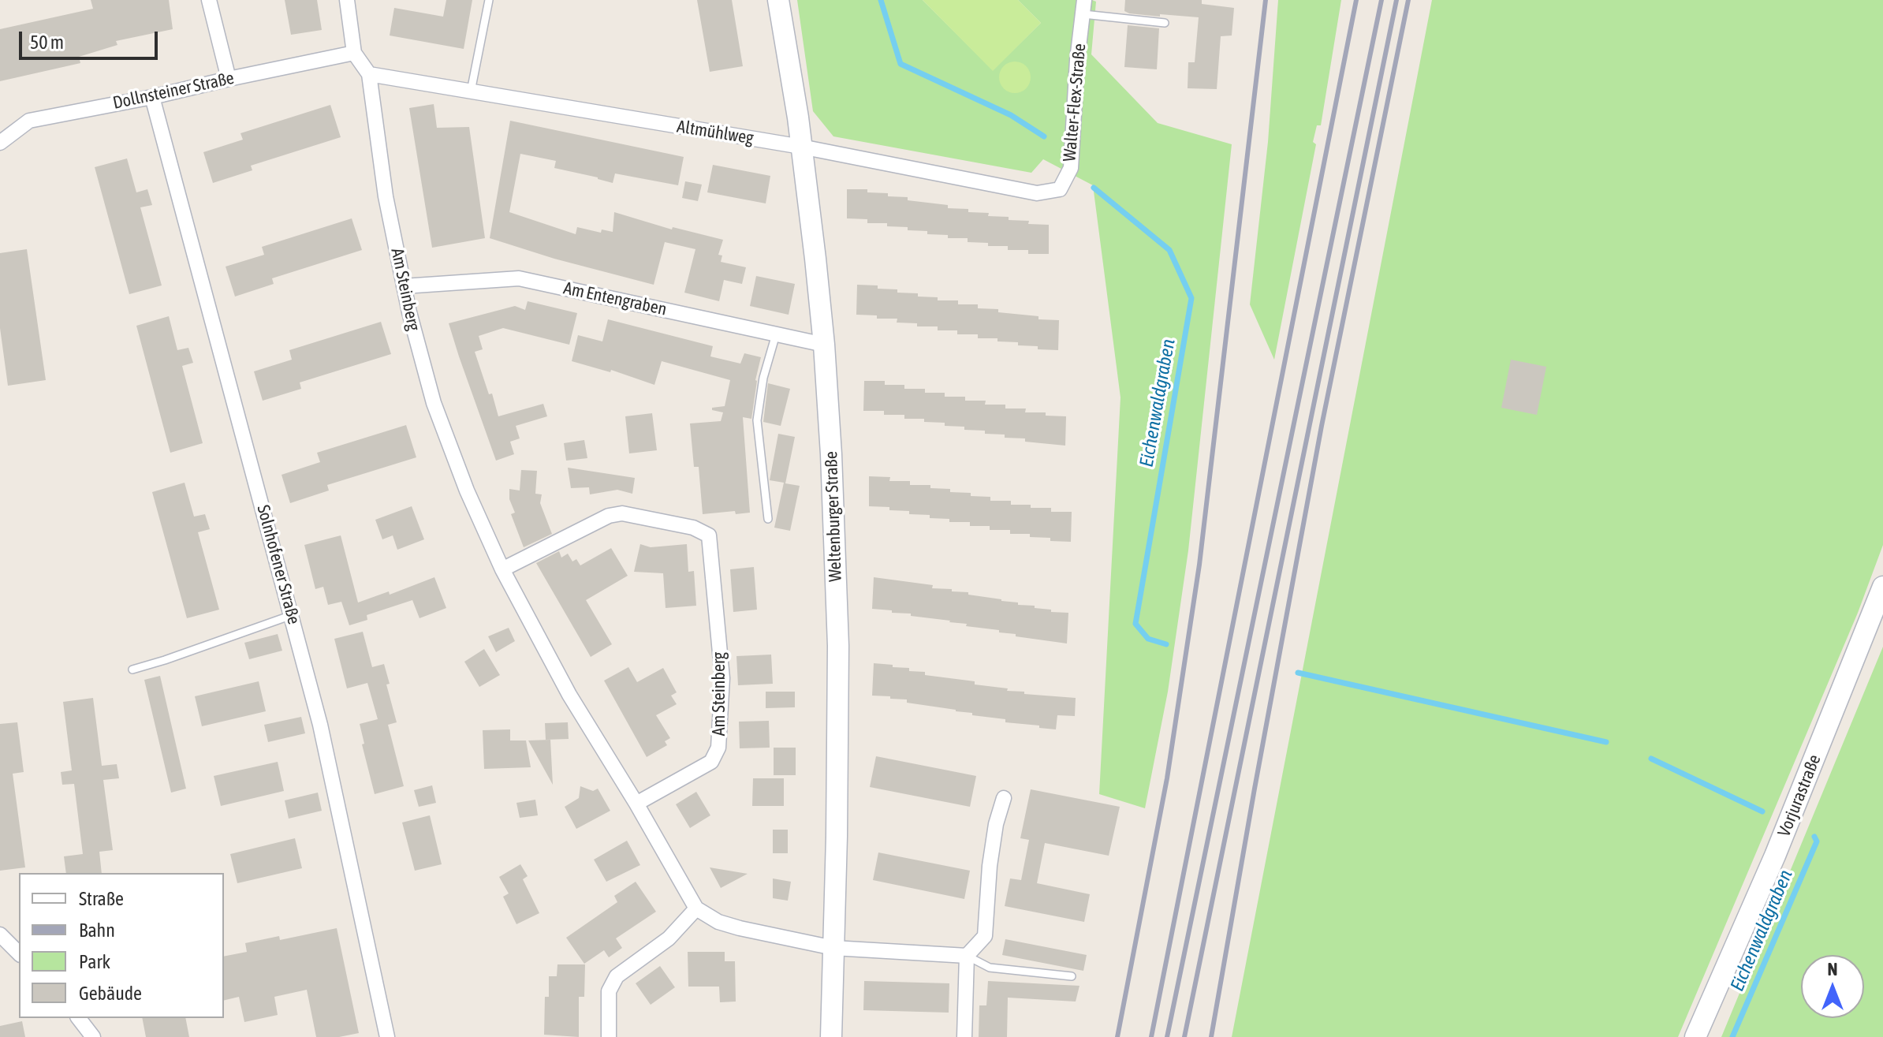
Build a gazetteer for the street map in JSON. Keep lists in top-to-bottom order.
{
  "streets": {
    "street": [
      "Dollnsteiner Straße",
      "Walter-Flex-Straße",
      "Altmühlweg",
      "Am Steinberg",
      "Am Entengraben",
      "Weltenburger Straße",
      "Solnhofener Straße",
      "Vorjurastraße"
    ]
  },
  "crossings": [
    ["Dollnsteiner Straße", "Am Steinberg"],
    ["Dollnsteiner Straße", "Solnhofener Straße"],
    ["Walter-Flex-Straße", "Altmühlweg"],
    ["Altmühlweg", "Am Steinberg"],
    ["Altmühlweg", "Weltenburger Straße"],
    ["Am Steinberg", "Am Entengraben"],
    ["Am Entengraben", "Weltenburger Straße"]
  ],
  "water": ["Eichenwaldgraben"],
  "legend": [
    "Straße",
    "Bahn",
    "Park",
    "Gebäude"
  ],
  "scale_bar": "50 m",
  "north": "top"
}
